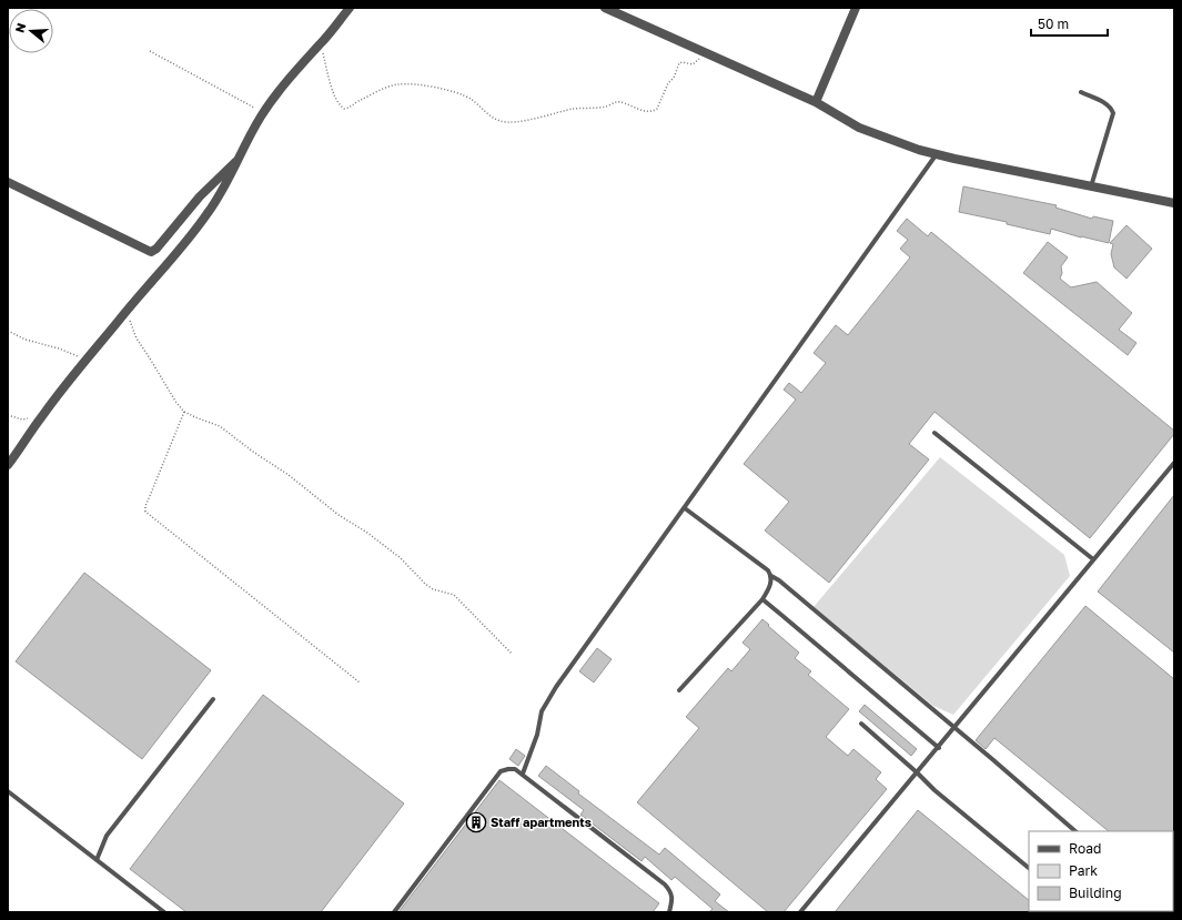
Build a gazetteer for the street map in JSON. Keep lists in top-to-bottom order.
{
  "places": {
    "building": ["Staff apartments"]
  },
  "legend": ["Road", "Park", "Building"],
  "scale_bar": "50 m",
  "north": "left"
}
